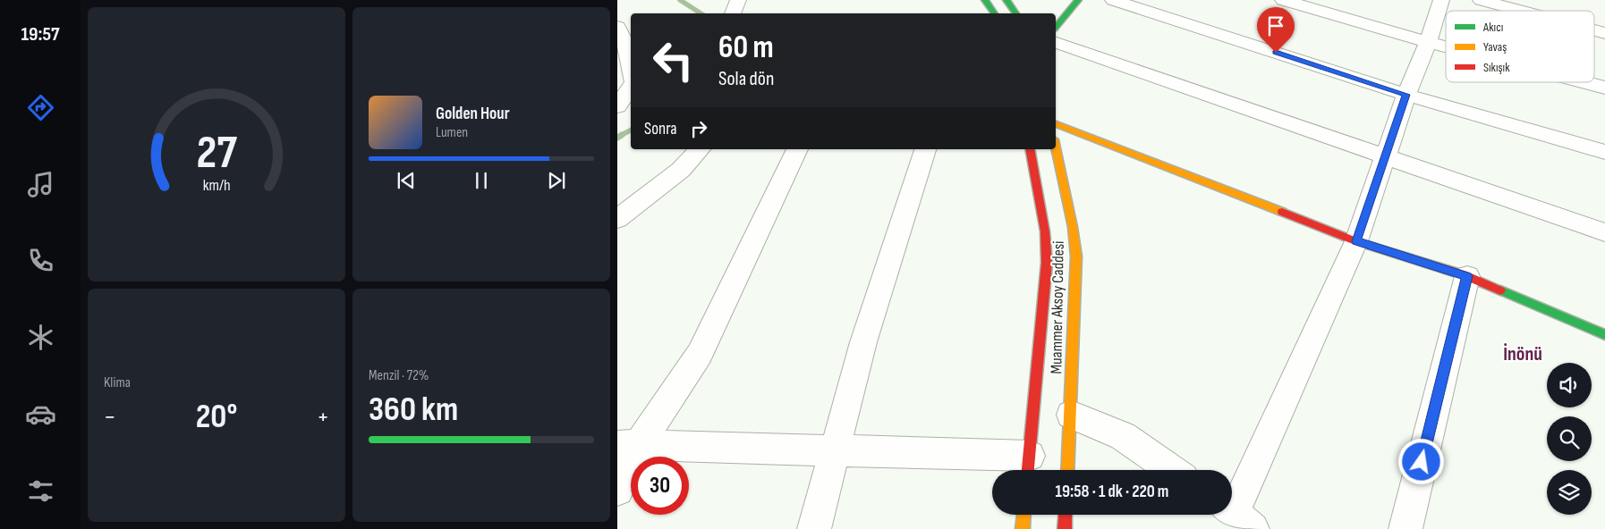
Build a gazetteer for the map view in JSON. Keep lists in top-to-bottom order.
{
  "streets": {
    "main road": ["Muammer Aksoy Caddesi"]
  },
  "districts": ["İnönü"],
  "legend": ["Akıcı", "Yavaş", "Sıkışık"],
  "page": {
    "tabs": "19:57",
    "turn": ["60 m", "Sola dön"],
    "song": ["Golden Hour", "Lumen"],
    "then": "Sonra",
    "tile": [
      "Klima",
      ["Menzil · 72%", "360 km"]
    ],
    "heat": ["−", "20°", "+"],
    "limit": "30",
    "trip": "19:58 · 1 dk · 220 m",
    "gauge": ["27", "km/h"]
  }
}
